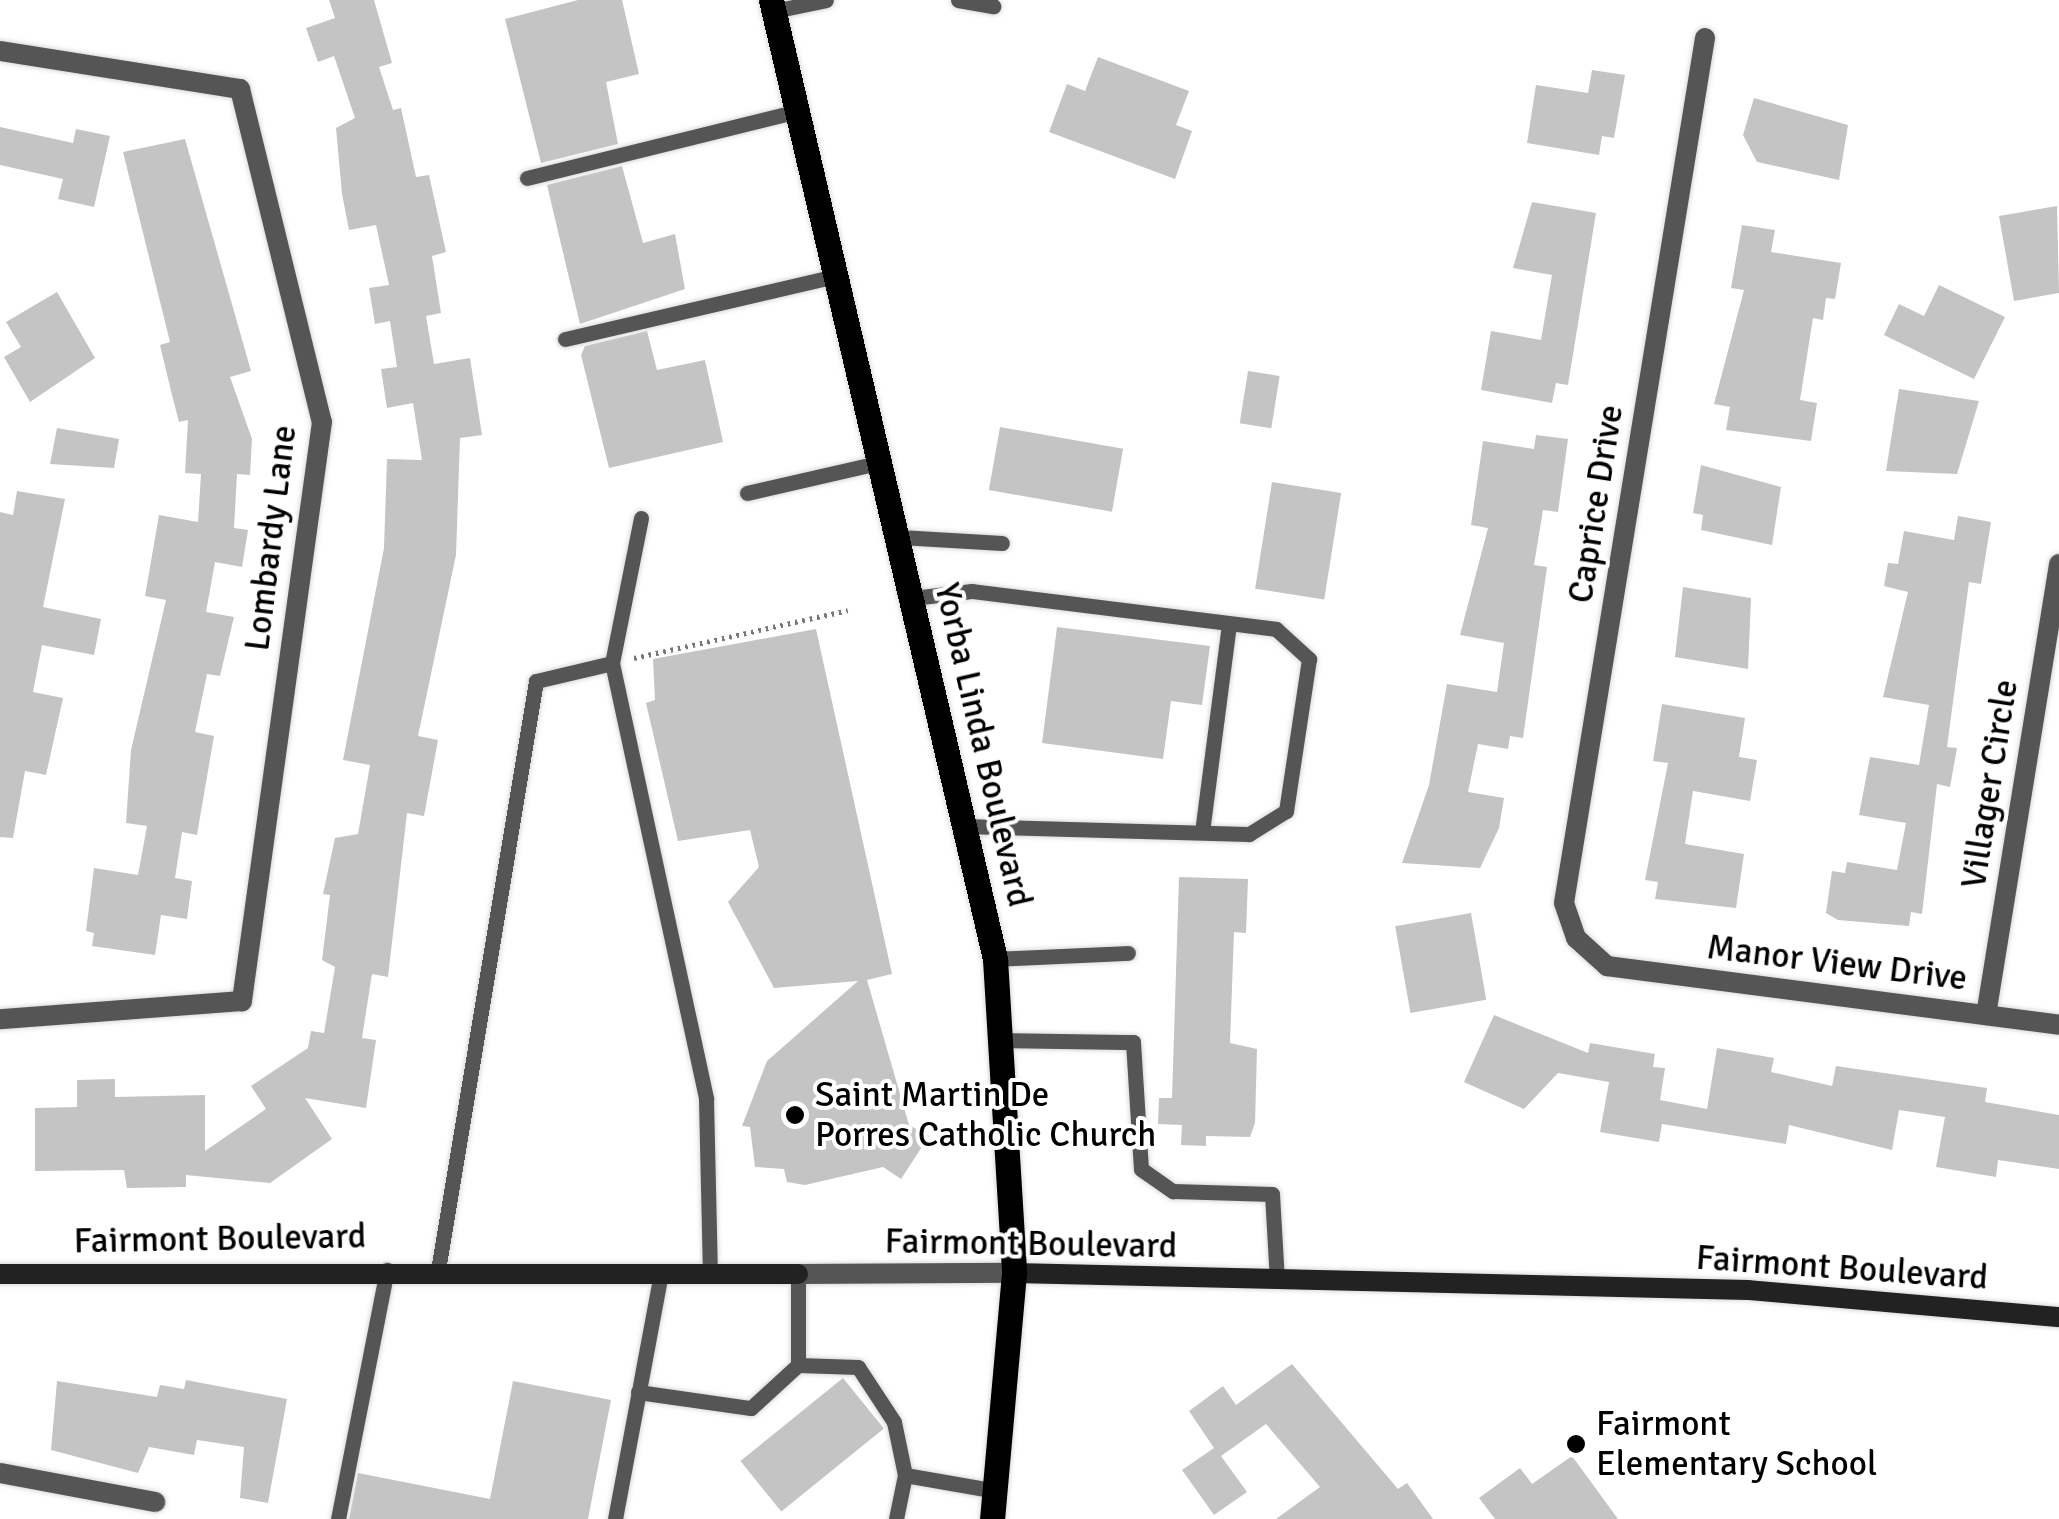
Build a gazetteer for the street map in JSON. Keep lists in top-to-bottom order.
{
  "streets": {
    "main road": ["Yorba Linda Boulevard", "Fairmont Boulevard"],
    "street": [
      "Caprice Drive",
      "Lombardy Lane",
      "Villager Circle",
      "Manor View Drive"
    ]
  },
  "crossings": [
    ["Caprice Drive", "Manor View Drive"],
    ["Yorba Linda Boulevard", "Fairmont Boulevard"],
    ["Villager Circle", "Manor View Drive"]
  ],
  "places": ["Saint Martin De Porres Catholic Church", "Fairmont Elementary School"]
}
